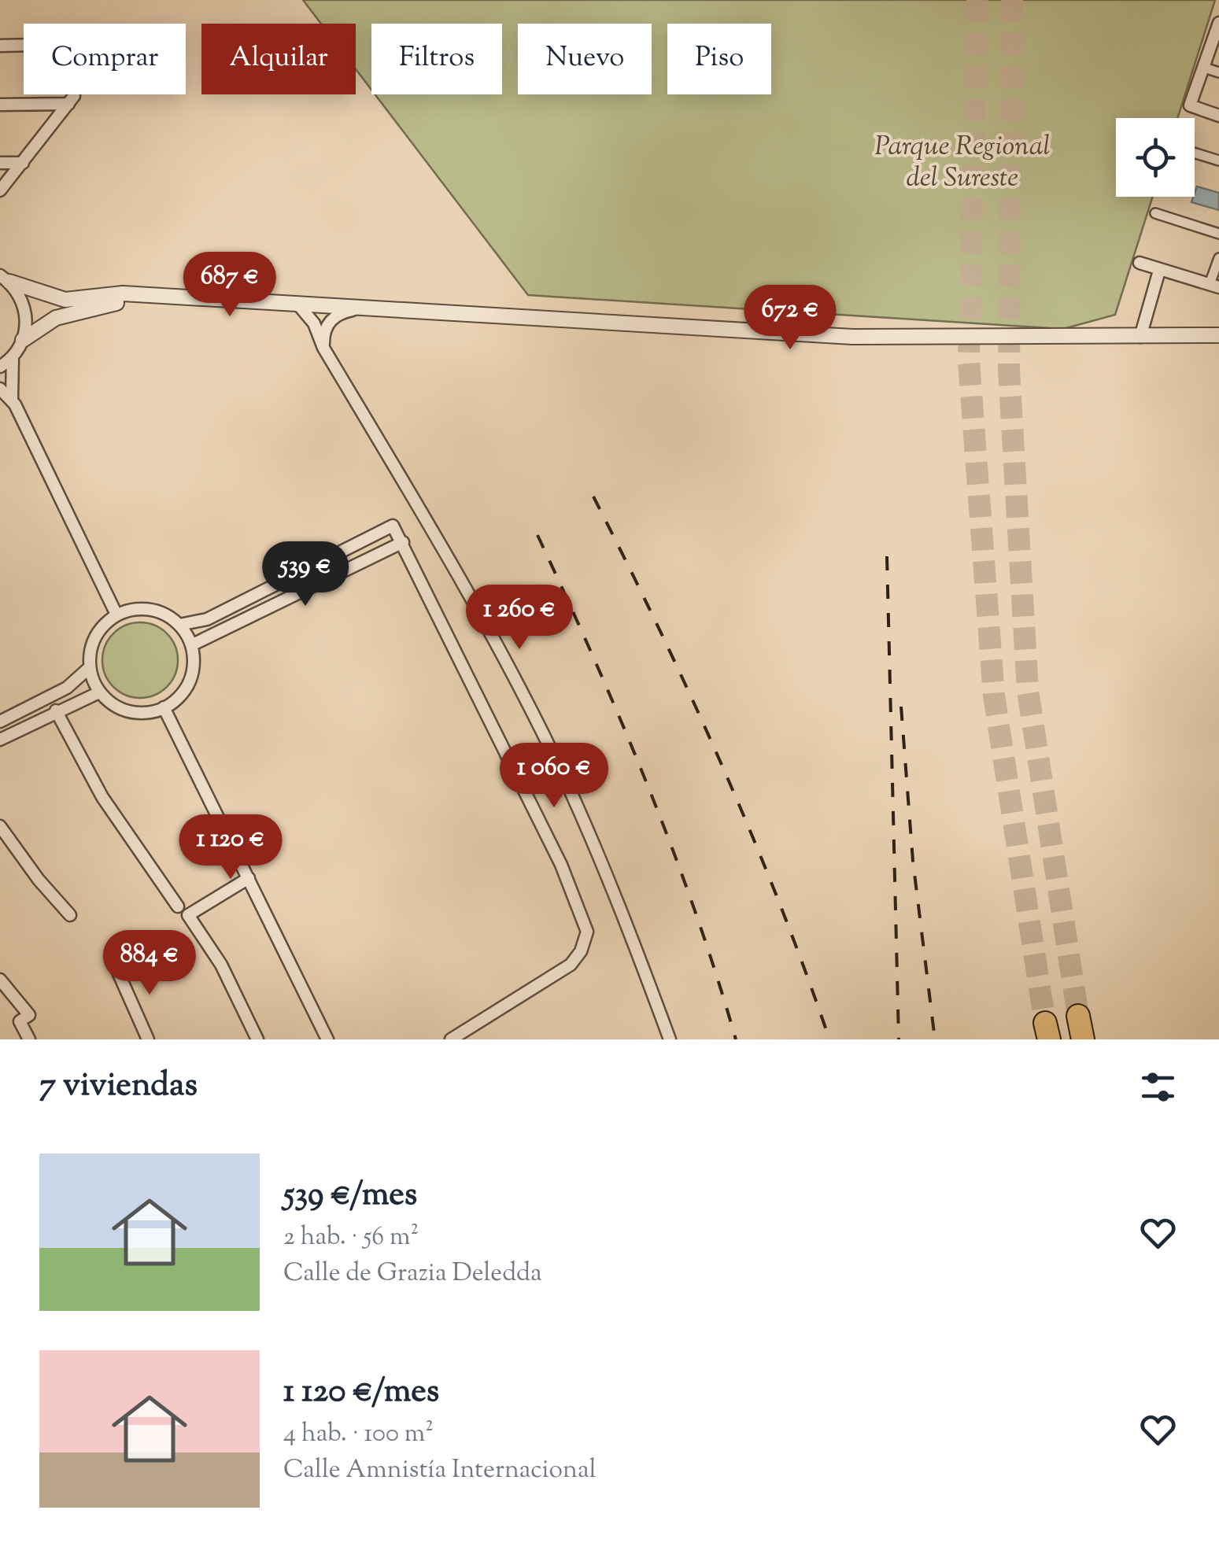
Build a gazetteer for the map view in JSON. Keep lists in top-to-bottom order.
{
  "parks": ["Parque Regional del Sureste"],
  "page": {
    "chip": [
      "Comprar",
      "Alquilar",
      "Filtros",
      "Nuevo",
      "Piso"
    ],
    "price": [
      "687 €",
      "672 €",
      "539 €",
      "1 260 €",
      "1 060 €",
      "1 120 €",
      "884 €"
    ],
    "heading": "7 viviendas",
    "list": [
      {
        "name": "539 €/mes",
        "note": "2 hab. · 56 m² · Calle de Grazia Deledda"
      },
      {
        "name": "1 120 €/mes",
        "note": "4 hab. · 100 m² · Calle Amnistía Internacional"
      }
    ]
  }
}
